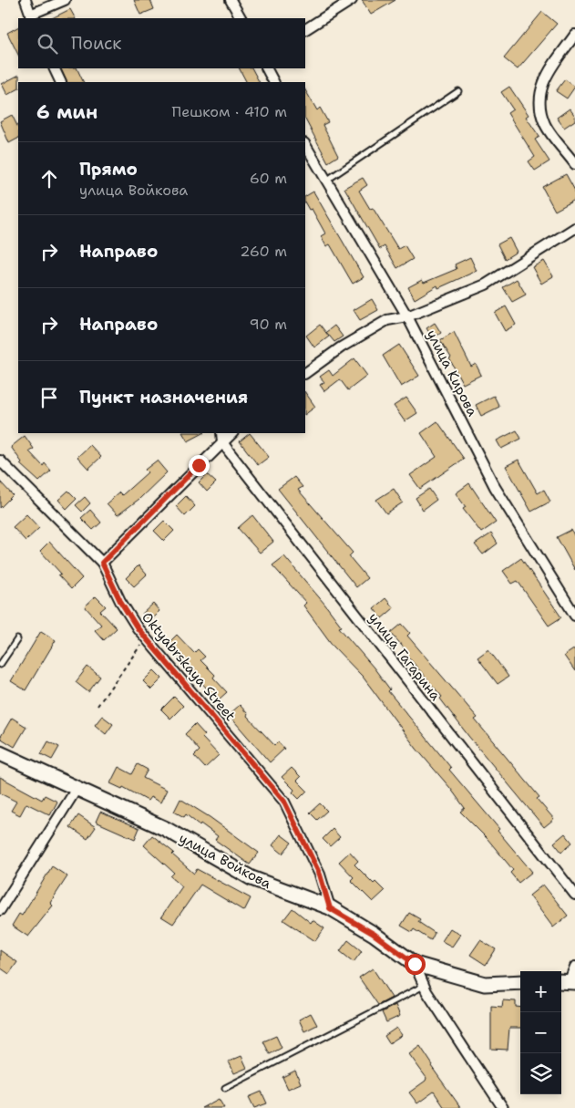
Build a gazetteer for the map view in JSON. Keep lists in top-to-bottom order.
{
  "streets": {
    "street": [
      "улица Кирова",
      "улица Гагарина",
      "Oktyabrskaya Street",
      "улица Войкова"
    ]
  },
  "crossings": [
    ["Oktyabrskaya Street", "улица Войкова"]
  ],
  "page": {
    "search": "Поиск",
    "heading": ["6 мин", "Пешком · 410 m"],
    "list": [
      ["Прямо", "улица Войкова", "60 m"],
      ["Направо", "260 m"],
      ["Направо", "90 m"],
      "Пункт назначения"
    ],
    "map_buttons": ["+", "−"]
  }
}
